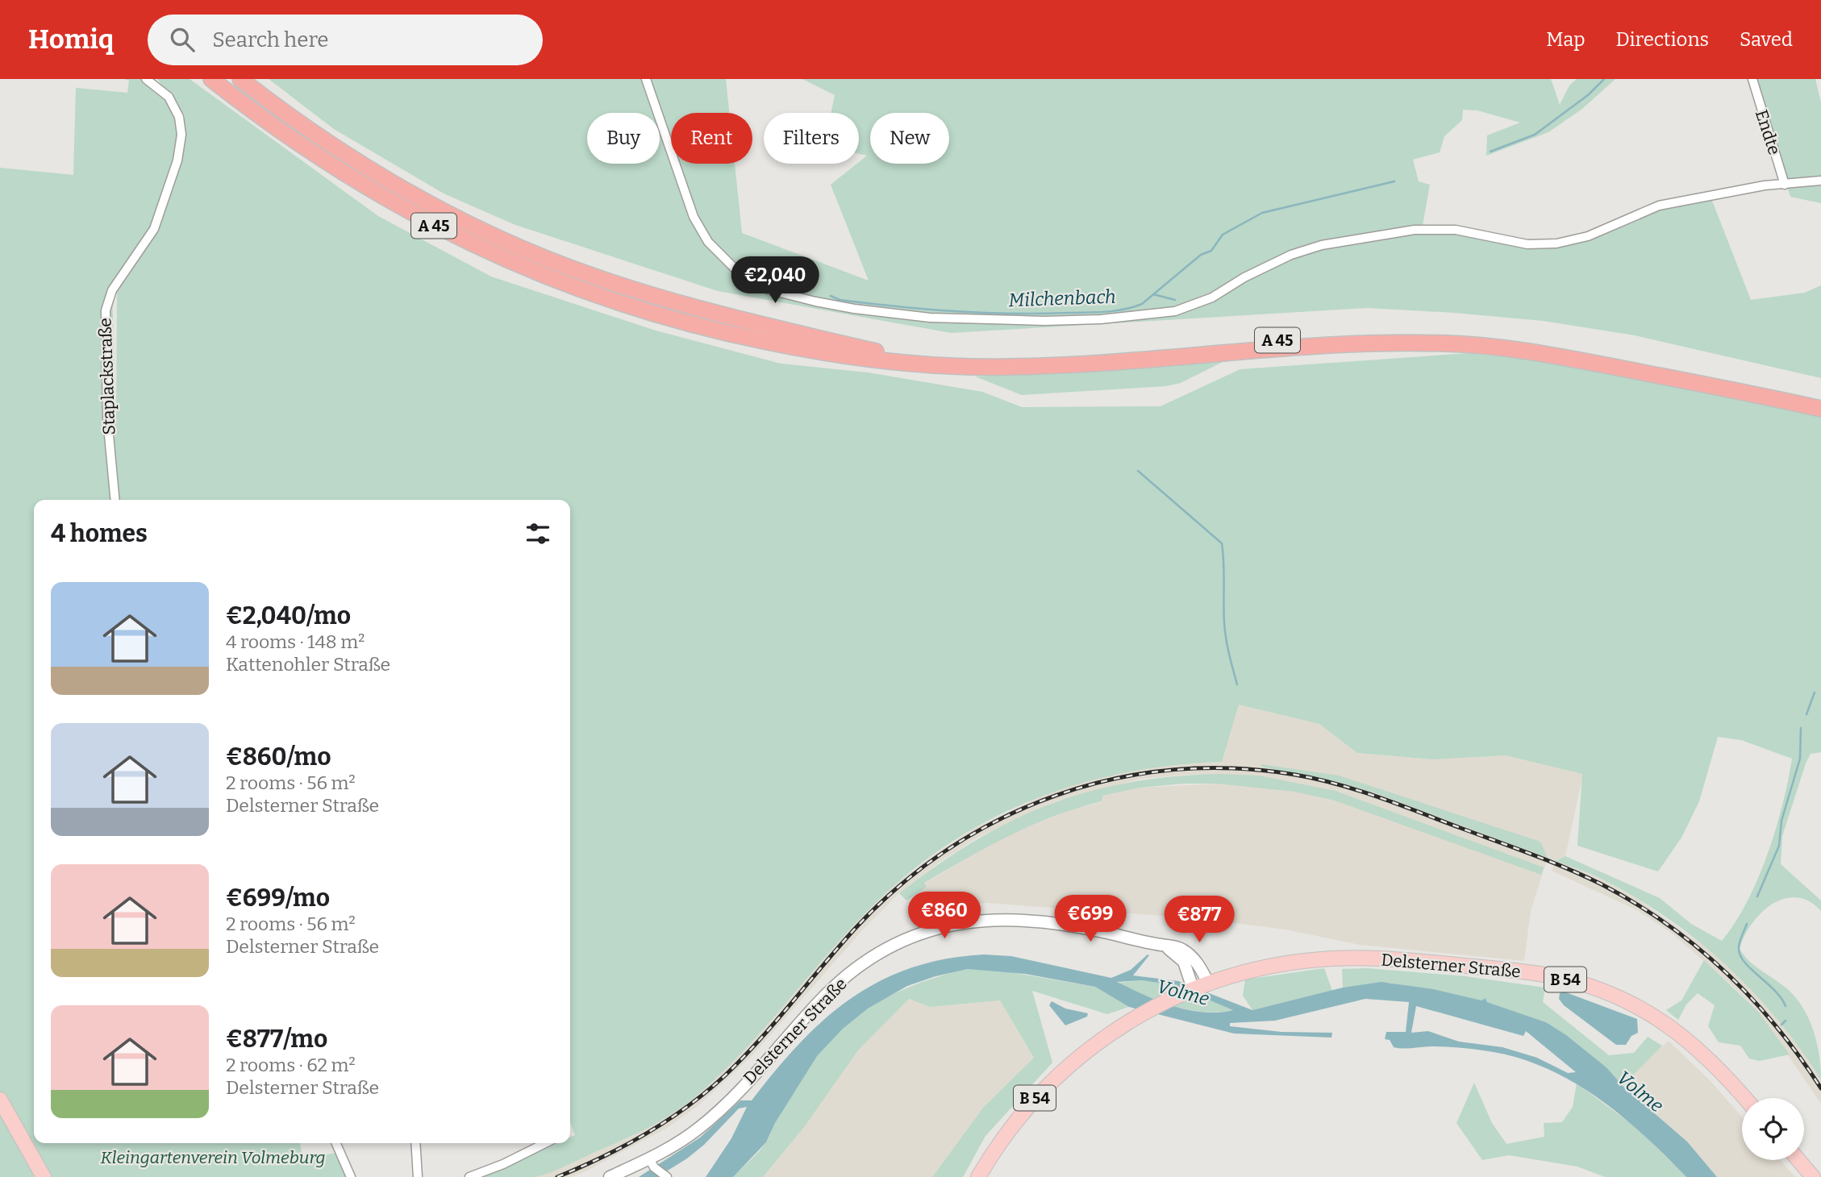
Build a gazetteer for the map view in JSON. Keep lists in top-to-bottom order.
{
  "streets": {
    "highway": ["A 45"],
    "main road": ["Delsterner Straße", "B 54"],
    "street": ["Endte", "Staplackstraße"]
  },
  "crossings": [
    ["Delsterner Straße", "B 54"]
  ],
  "water": ["Milchenbach", "Volme"],
  "parks": ["Kleingartenverein Volmeburg"],
  "page": {
    "header": "Homiq",
    "search": "Search here",
    "nav": ["Map", "Directions", "Saved"],
    "chip": [
      "Buy",
      "Rent",
      "Filters",
      "New"
    ],
    "price": [
      "€2,040",
      "€860",
      "€699",
      "€877"
    ],
    "heading": "4 homes",
    "list": [
      {
        "name": "€2,040/mo",
        "note": "4 rooms · 148 m² · Kattenohler Straße"
      },
      {
        "name": "€860/mo",
        "note": "2 rooms · 56 m² · Delsterner Straße"
      },
      {
        "name": "€699/mo",
        "note": "2 rooms · 56 m² · Delsterner Straße"
      },
      {
        "name": "€877/mo",
        "note": "2 rooms · 62 m² · Delsterner Straße"
      }
    ]
  }
}
